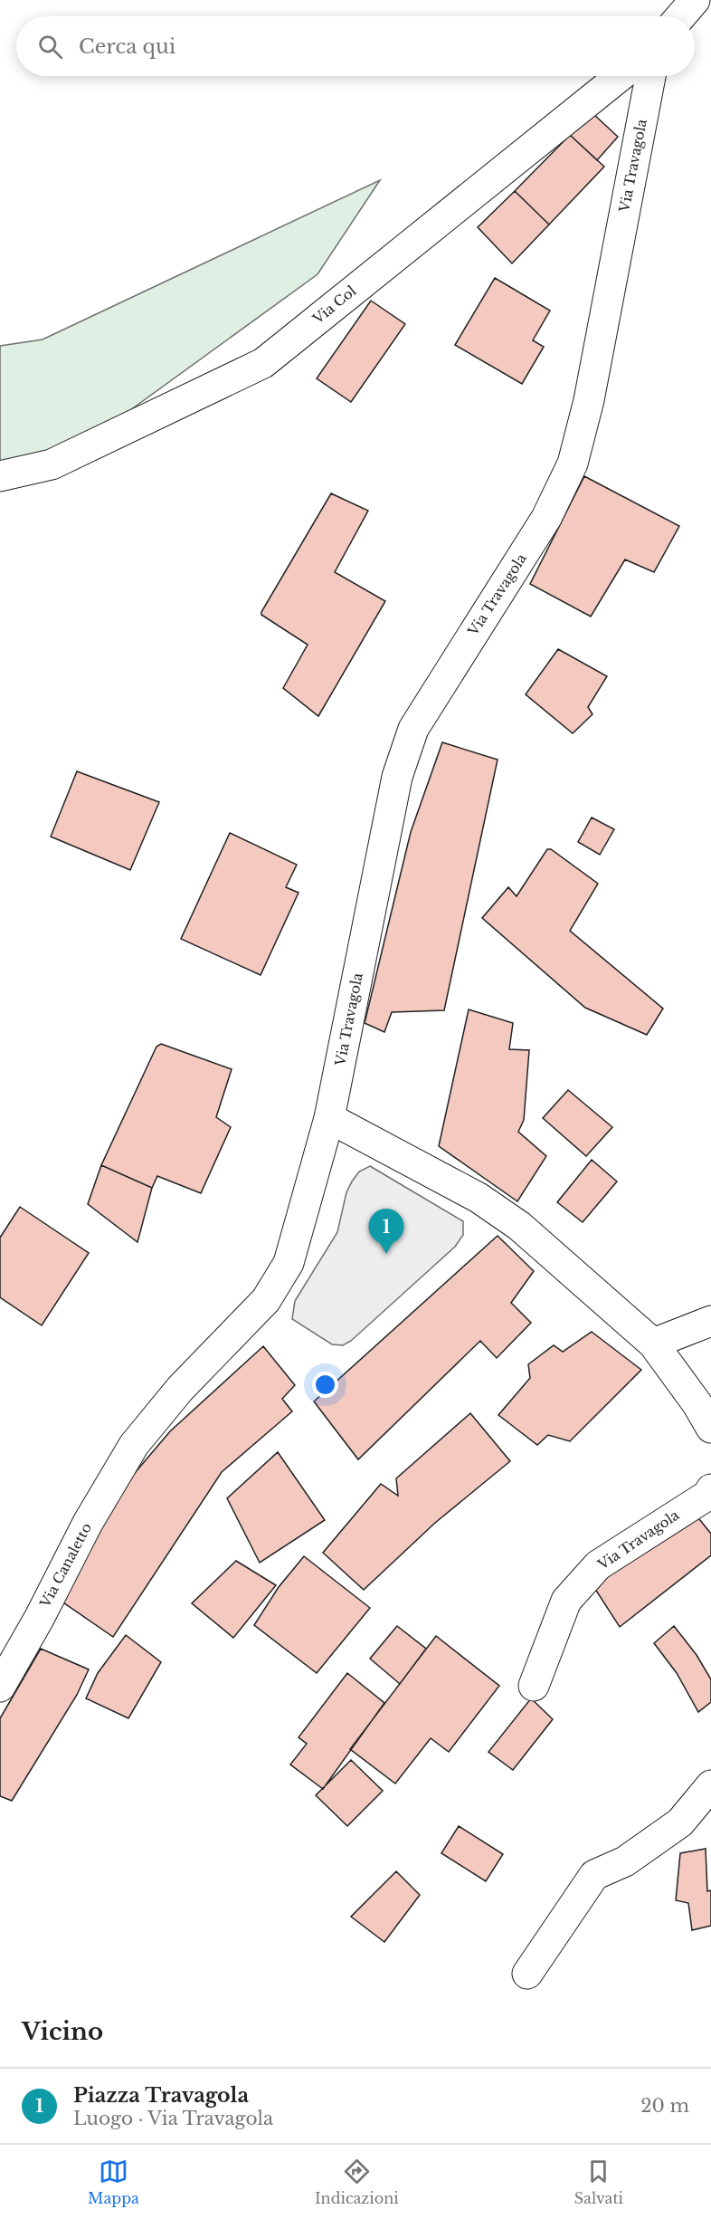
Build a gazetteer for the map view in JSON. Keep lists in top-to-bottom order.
{
  "streets": {
    "street": ["Via Travagola", "Via Col", "Via Canaletto"]
  },
  "crossings": [
    ["Via Travagola", "Via Canaletto"]
  ],
  "page": {
    "search": "Cerca qui",
    "pins": "1",
    "heading": "Vicino",
    "list": [
      {
        "mark": "1",
        "name": "Piazza Travagola",
        "note": "Luogo · Via Travagola",
        "value": "20 m"
      }
    ],
    "nav": ["Mappa", "Indicazioni", "Salvati"]
  }
}
